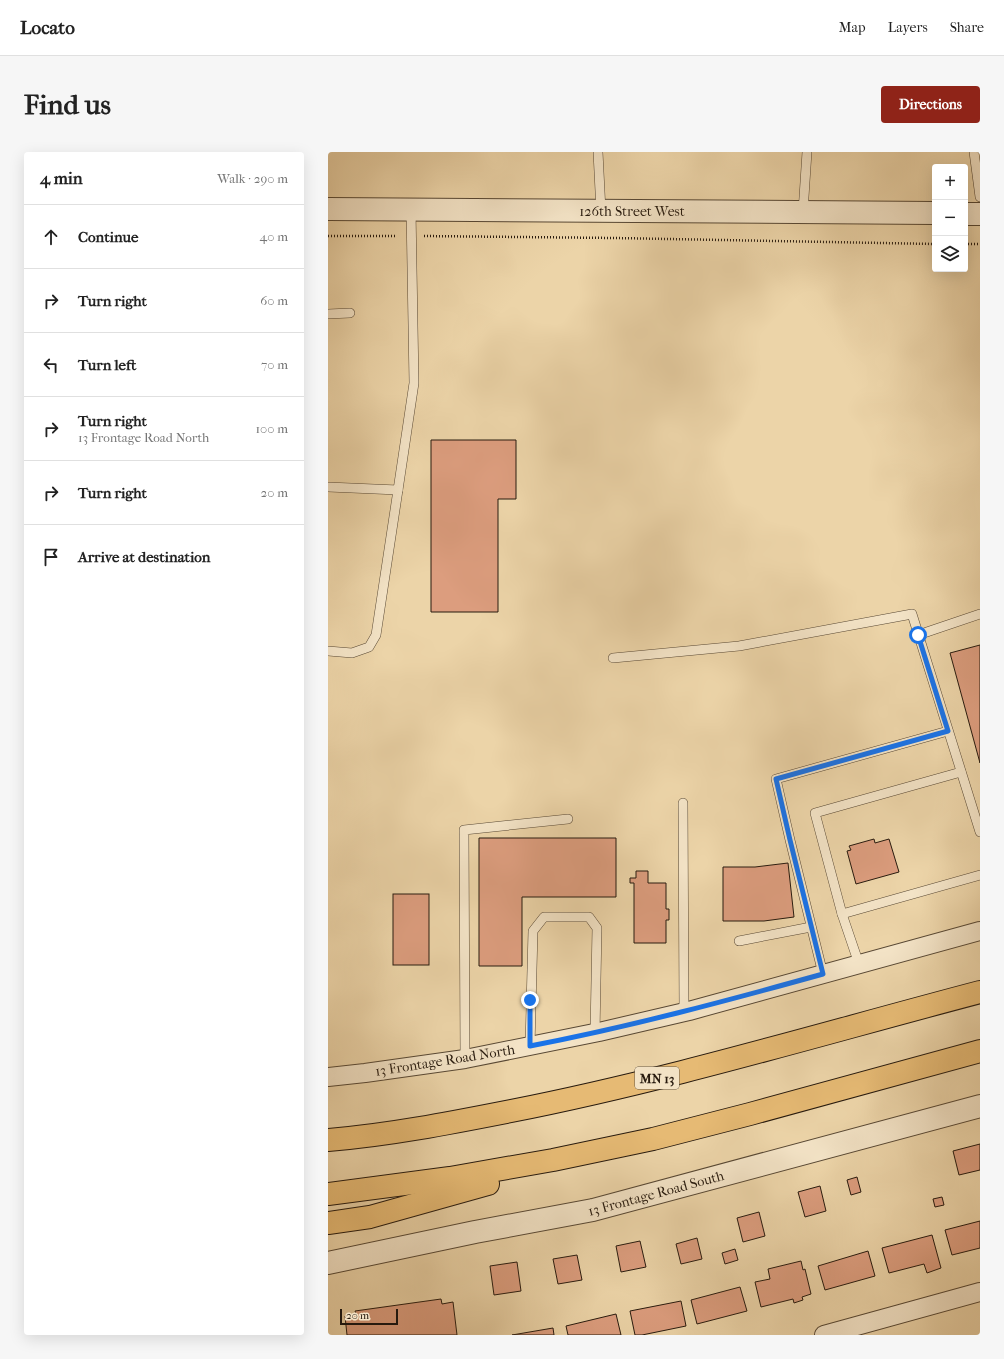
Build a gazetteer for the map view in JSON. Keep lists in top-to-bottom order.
{
  "streets": {
    "highway": ["MN 13"],
    "street": ["126th Street West", "13 Frontage Road North", "13 Frontage Road South"]
  },
  "scale_bar": "20 m",
  "page": {
    "header": "Locato",
    "nav": ["Map", "Layers", "Share"],
    "buttons": "Directions",
    "title": "Find us",
    "heading": ["4 min", "Walk · 290 m"],
    "map_buttons": ["+", "−"],
    "list": [
      ["Continue", "40 m"],
      ["Turn right", "60 m"],
      ["Turn left", "70 m"],
      ["Turn right", "13 Frontage Road North", "100 m"],
      ["Turn right", "20 m"],
      "Arrive at destination"
    ],
    "scale": "20 m"
  }
}
